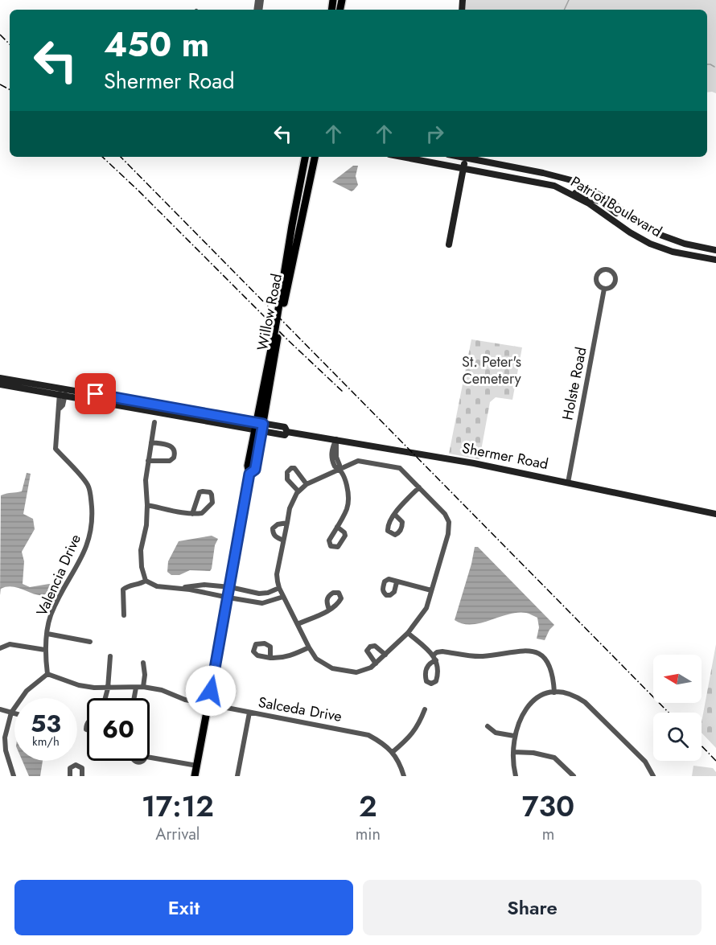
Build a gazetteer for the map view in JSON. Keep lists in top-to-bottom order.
{
  "streets": {
    "main road": ["Patriot Boulevard", "Willow Road", "Shermer Road"],
    "street": ["Holste Road", "Valencia Drive", "Salceda Drive"]
  },
  "crossings": [
    ["Willow Road", "Shermer Road"],
    ["Willow Road", "Salceda Drive"],
    ["Holste Road", "Shermer Road"],
    ["Shermer Road", "Valencia Drive"],
    ["Valencia Drive", "Salceda Drive"]
  ],
  "parks": ["St. Peter's Cemetery"],
  "north": "left",
  "page": {
    "turn": ["450 m", "Shermer Road"],
    "speed": "53 km/h",
    "limit": "60",
    "eta": [
      "17:12",
      "Arrival",
      "2",
      "min",
      "730",
      "m"
    ],
    "buttons": ["Exit", "Share"]
  }
}
